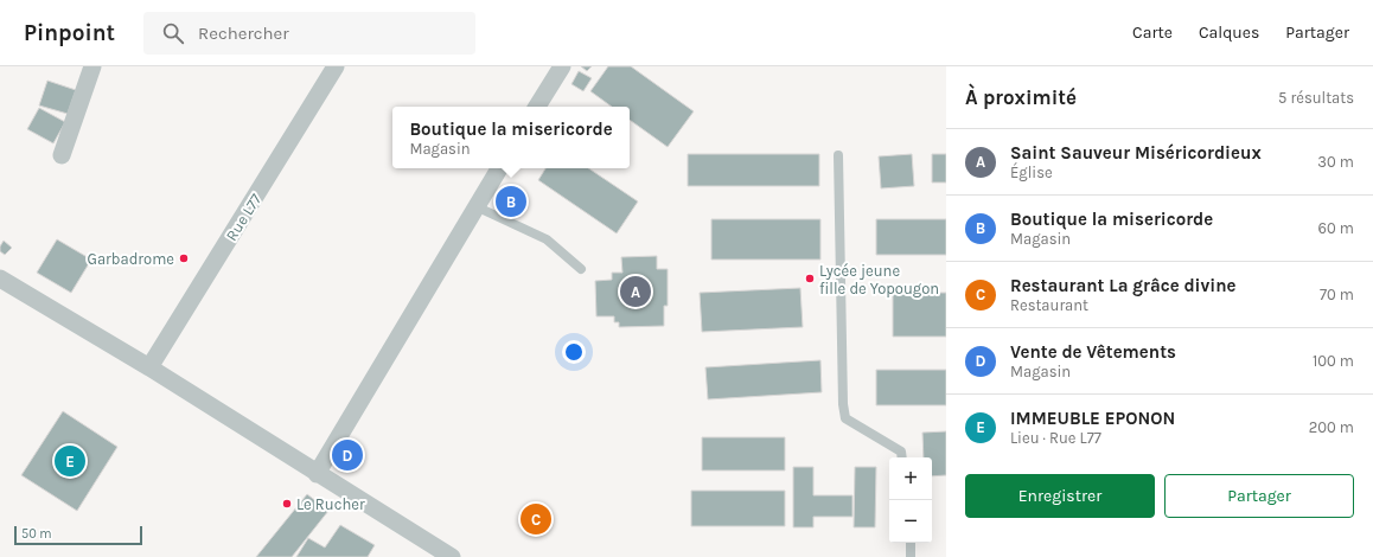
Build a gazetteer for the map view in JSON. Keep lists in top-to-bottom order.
{
  "streets": {
    "street": ["Rue L77"]
  },
  "places": ["Garbadrome", "Lycée jeune fille de Yopougon", "Le Rucher"],
  "scale_bar": "50 m",
  "page": {
    "header": "Pinpoint",
    "search": "Rechercher",
    "nav": ["Carte", "Calques", "Partager"],
    "heading": ["À proximité", "5 résultats"],
    "popup": ["Boutique la misericorde", "Magasin"],
    "list": [
      {
        "mark": "A",
        "name": "Saint Sauveur Miséricordieux",
        "note": "Église",
        "value": "30 m"
      },
      {
        "mark": "B",
        "name": "Boutique la misericorde",
        "note": "Magasin",
        "value": "60 m"
      },
      {
        "mark": "C",
        "name": "Restaurant La grâce divine",
        "note": "Restaurant",
        "value": "70 m"
      },
      {
        "mark": "D",
        "name": "Vente de Vêtements",
        "note": "Magasin",
        "value": "100 m"
      },
      {
        "mark": "E",
        "name": "IMMEUBLE EPONON",
        "note": "Lieu · Rue L77",
        "value": "200 m"
      }
    ],
    "pins": [
      "B",
      "A",
      "D",
      "E",
      "C"
    ],
    "map_buttons": ["+", "−"],
    "buttons": ["Enregistrer", "Partager"],
    "scale": "50 m"
  }
}
